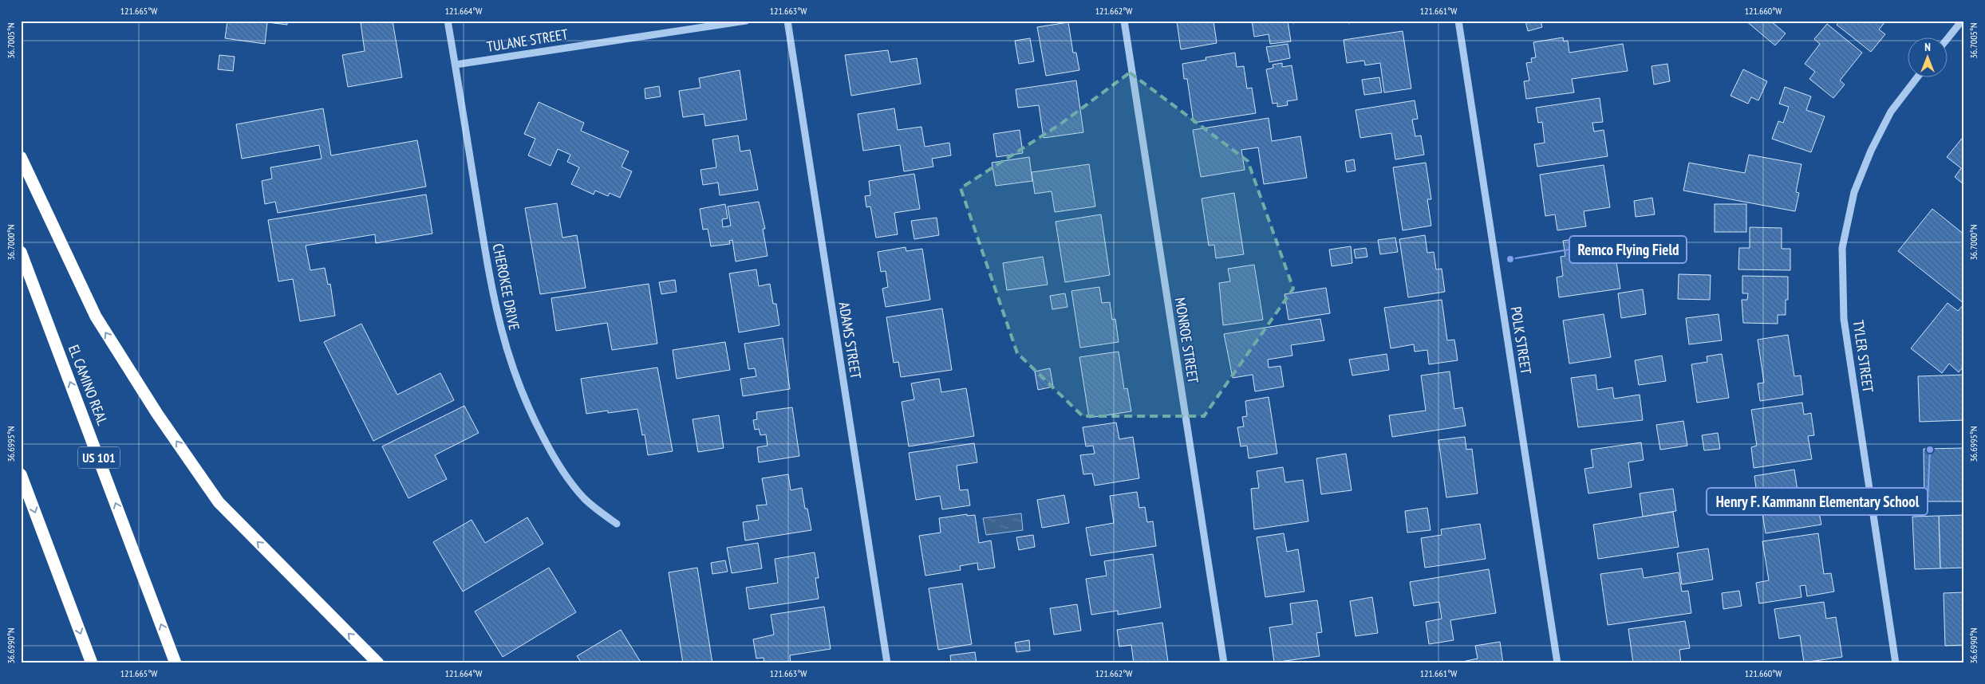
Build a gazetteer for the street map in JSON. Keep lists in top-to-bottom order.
{
  "streets": {
    "highway": ["EL CAMINO REAL", "US 101"],
    "street": [
      "TULANE STREET",
      "CHEROKEE DRIVE",
      "ADAMS STREET",
      "MONROE STREET",
      "POLK STREET",
      "TYLER STREET"
    ]
  },
  "crossings": [
    ["TULANE STREET", "CHEROKEE DRIVE"]
  ],
  "places": ["Remco Flying Field", "Henry F. Kammann Elementary School"],
  "north": "top",
  "coordinates": [
    "121.665°W",
    "121.664°W",
    "121.663°W",
    "121.662°W",
    "121.661°W",
    "121.660°W",
    "36.7005°N",
    "36.7000°N",
    "36.6995°N",
    "36.6990°N"
  ]
}
